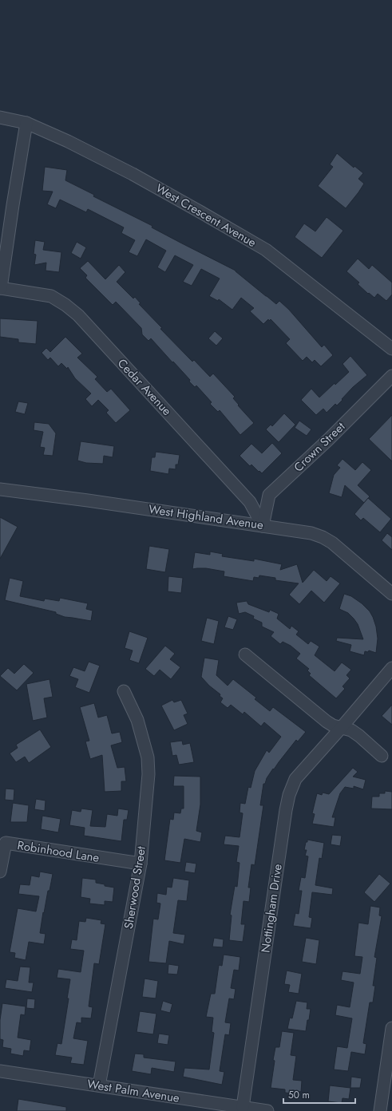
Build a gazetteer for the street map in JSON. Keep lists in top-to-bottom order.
{
  "streets": {
    "street": [
      "West Crescent Avenue",
      "Cedar Avenue",
      "Crown Street",
      "West Highland Avenue",
      "Robinhood Lane",
      "Sherwood Street",
      "Nottingham Drive",
      "West Palm Avenue"
    ]
  },
  "crossings": [
    ["Cedar Avenue", "Crown Street"],
    ["Cedar Avenue", "West Highland Avenue"],
    ["Crown Street", "West Highland Avenue"],
    ["Robinhood Lane", "Sherwood Street"],
    ["Sherwood Street", "West Palm Avenue"],
    ["Nottingham Drive", "West Palm Avenue"]
  ],
  "scale_bar": "50 m"
}
